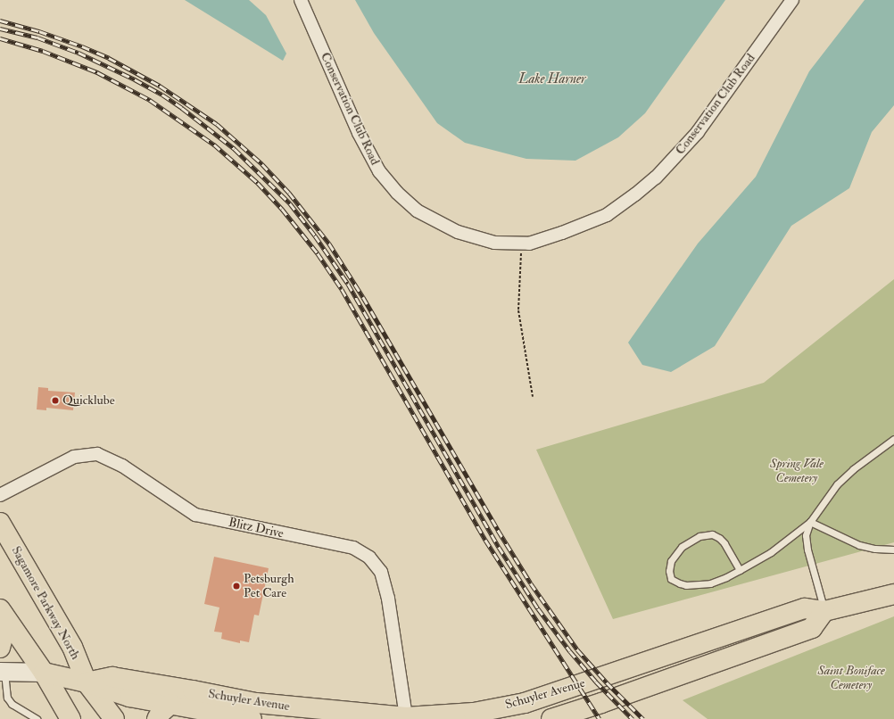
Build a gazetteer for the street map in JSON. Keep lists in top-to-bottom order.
{
  "streets": {
    "main road": ["Sagamore Parkway North", "Schuyler Avenue"],
    "street": ["Conservation Club Road", "Blitz Drive"]
  },
  "crossings": [
    ["Blitz Drive", "Schuyler Avenue"],
    ["Sagamore Parkway North", "Schuyler Avenue"]
  ],
  "water": ["Lake Harner"],
  "parks": ["Spring Vale Cemetery", "Saint Boniface Cemetery"],
  "places": ["Quicklube", "Petsburgh Pet Care"]
}
